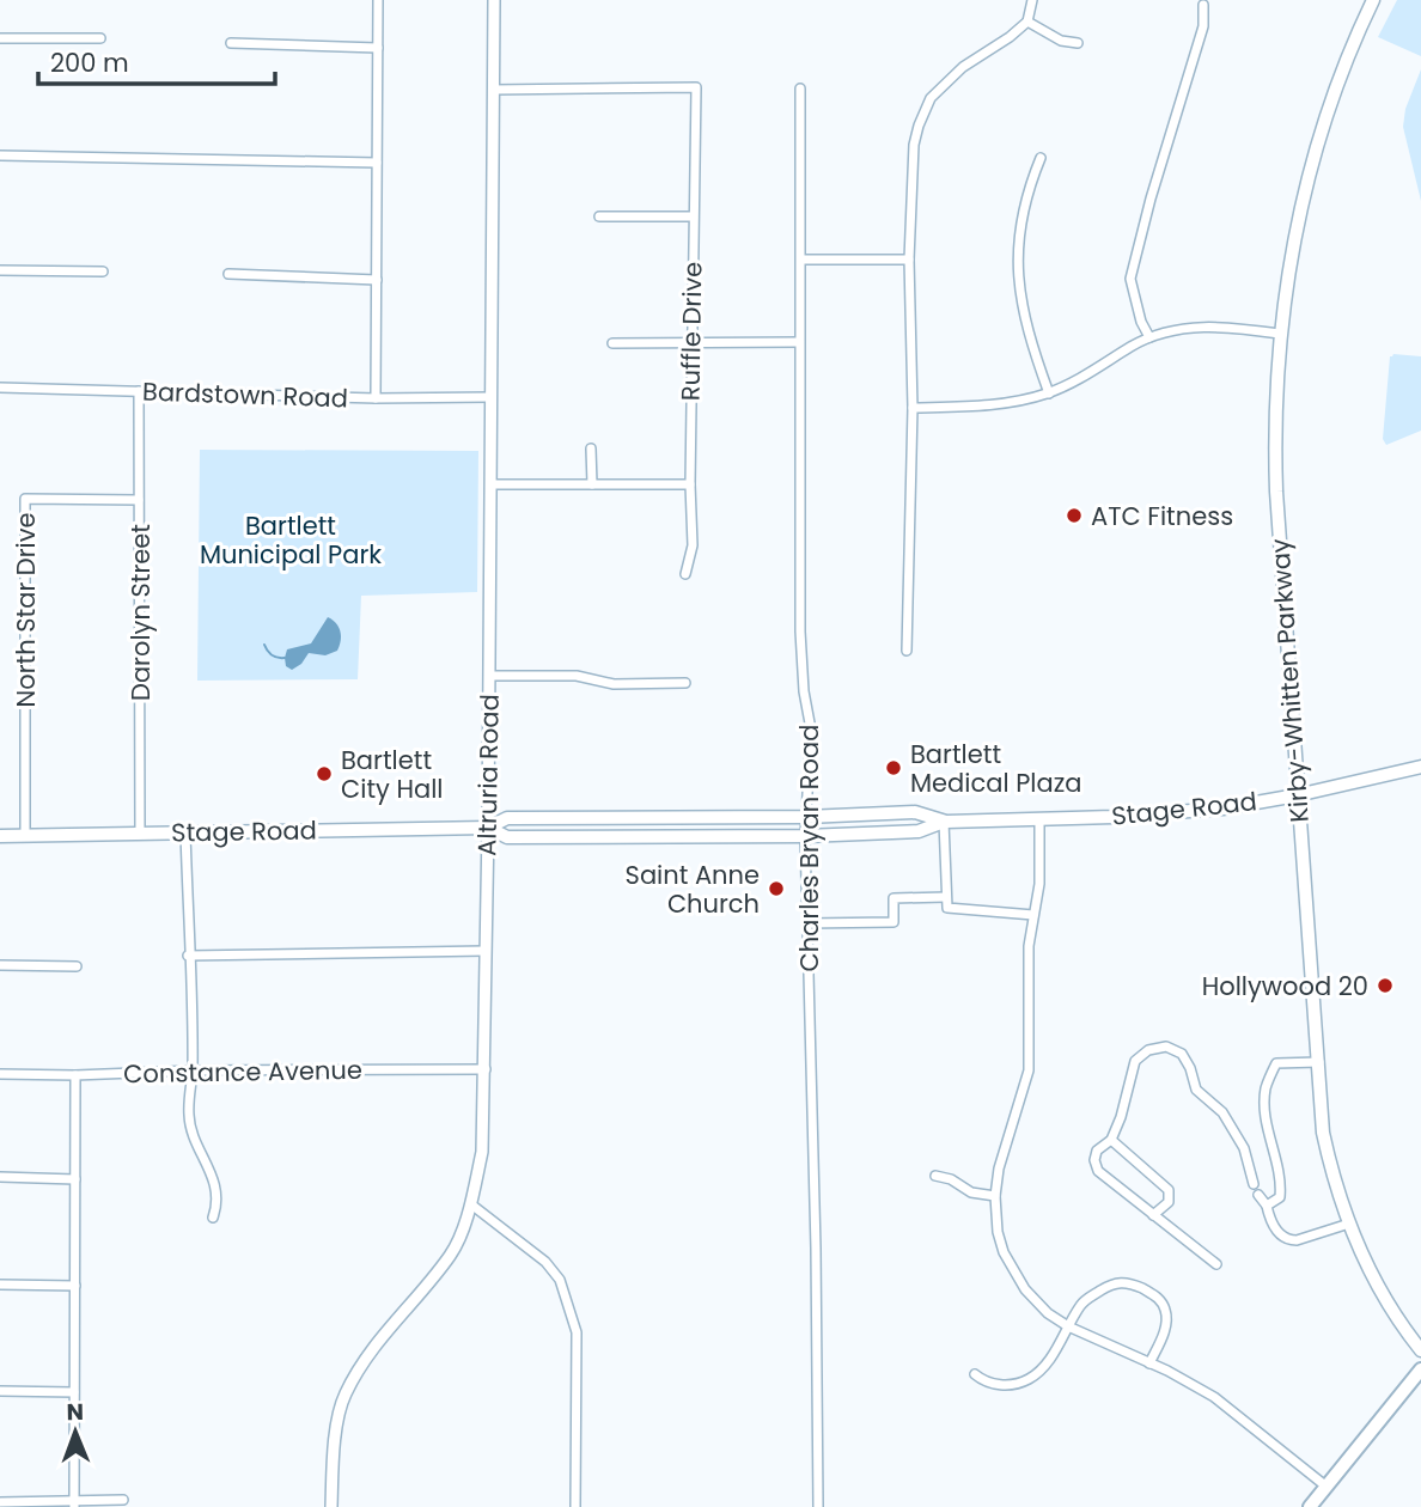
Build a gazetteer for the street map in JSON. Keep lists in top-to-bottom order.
{
  "streets": {
    "main road": ["Kirby-Whitten Parkway", "Stage Road"],
    "street": [
      "Ruffle Drive",
      "Bardstown Road",
      "North Star Drive",
      "Darolyn Street",
      "Altruria Road",
      "Charles Bryan Road",
      "Constance Avenue"
    ]
  },
  "crossings": [
    ["Ruffle Drive", "Altruria Road"],
    ["Bardstown Road", "Darolyn Street"],
    ["Bardstown Road", "Altruria Road"],
    ["North Star Drive", "Darolyn Street"],
    ["North Star Drive", "Stage Road"],
    ["Darolyn Street", "Stage Road"],
    ["Kirby-Whitten Parkway", "Stage Road"],
    ["Altruria Road", "Stage Road"],
    ["Altruria Road", "Constance Avenue"],
    ["Stage Road", "Charles Bryan Road"]
  ],
  "parks": ["Bartlett Municipal Park"],
  "places": [
    "ATC Fitness",
    "Bartlett Medical Plaza",
    "Bartlett City Hall",
    "Saint Anne Church",
    "Hollywood 20"
  ],
  "scale_bar": "200 m",
  "north": "top"
}
